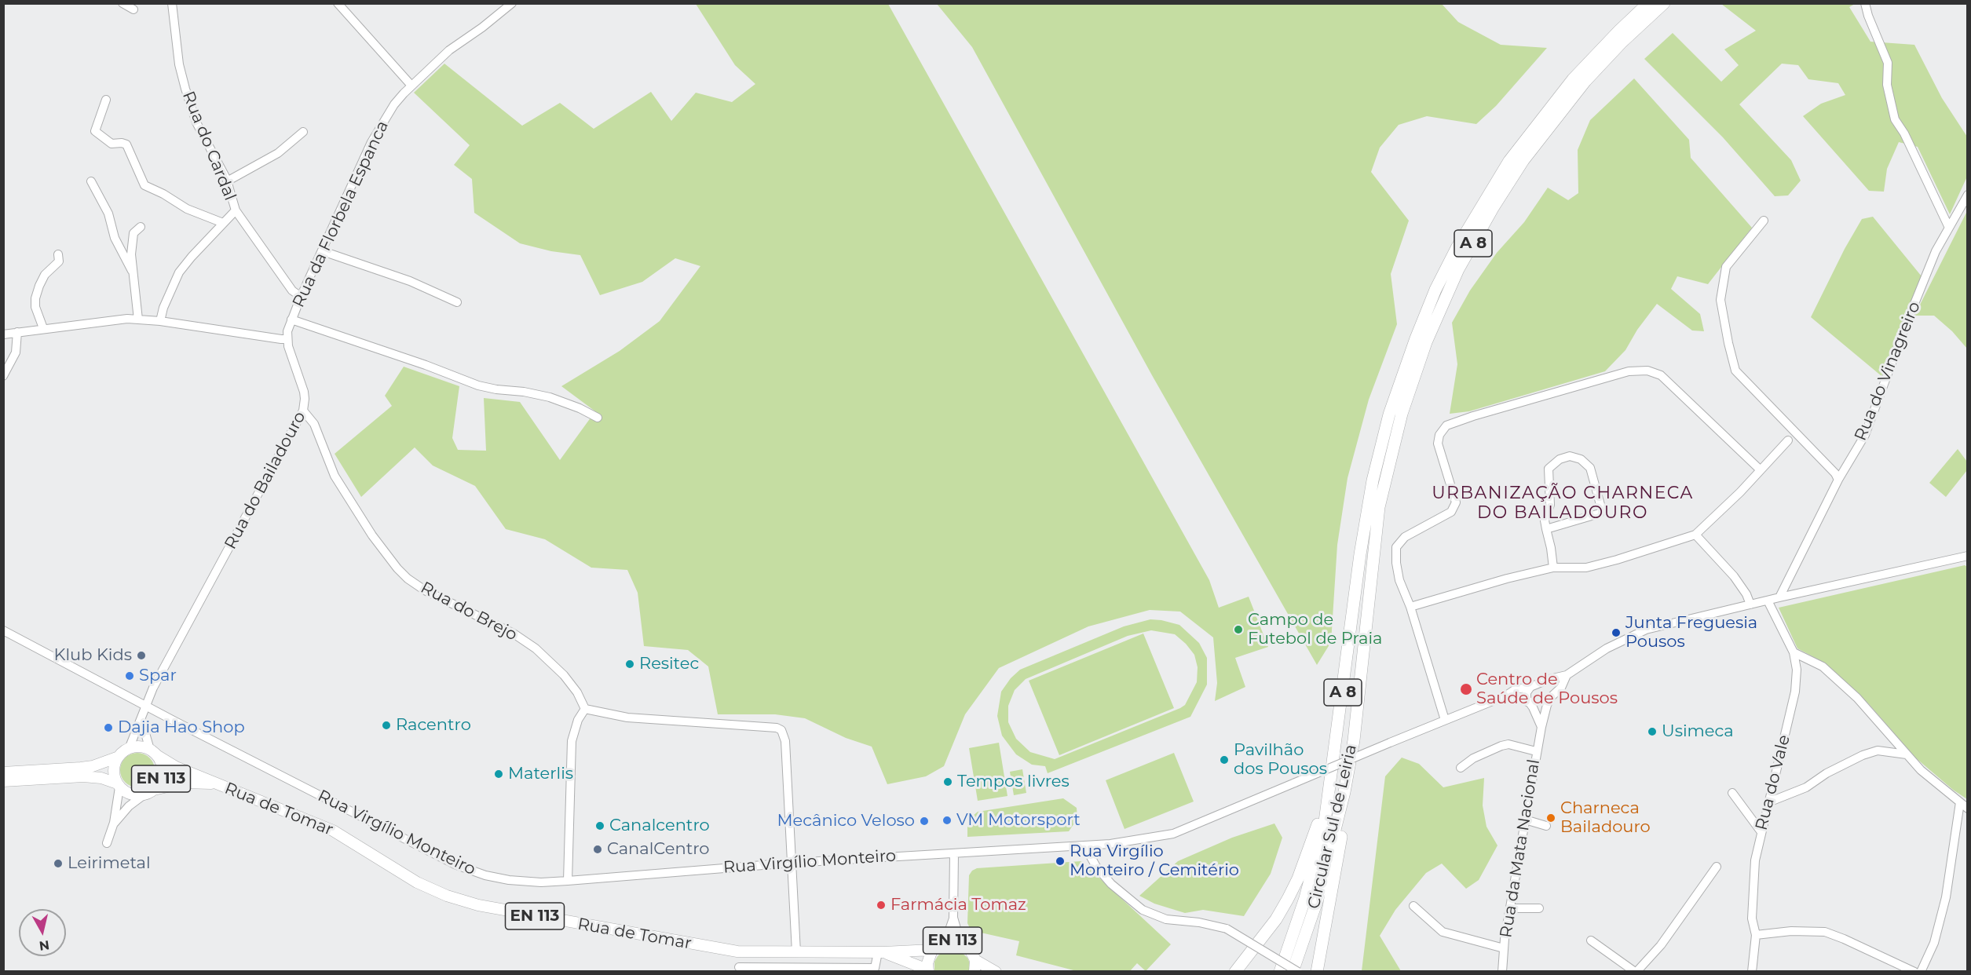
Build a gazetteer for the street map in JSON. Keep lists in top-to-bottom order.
{
  "streets": {
    "highway": ["A 8", "Circular Sul de Leiria"],
    "main road": ["EN 113", "Rua de Tomar"],
    "street": [
      "Rua do Cardal",
      "Rua da Florbela Espanca",
      "Rua do Vinagreiro",
      "Rua do Bailadouro",
      "Rua do Brejo",
      "Rua do Vale",
      "Rua Virgílio Monteiro",
      "Rua da Mata Nacional"
    ]
  },
  "crossings": [
    ["Rua da Florbela Espanca", "Rua do Bailadouro"],
    ["Rua do Vinagreiro", "Rua da Mata Nacional"],
    ["Rua do Bailadouro", "Rua do Brejo"],
    ["Rua do Bailadouro", "EN 113"],
    ["Rua do Bailadouro", "Rua de Tomar"],
    ["Rua do Bailadouro", "Rua Virgílio Monteiro"],
    ["EN 113", "Rua de Tomar"],
    ["Rua do Vale", "Rua da Mata Nacional"],
    ["Rua Virgílio Monteiro", "Rua da Mata Nacional"]
  ],
  "districts": ["URBANIZAÇÃO CHARNECA DO BAILADOURO"],
  "places": [
    "Campo de Futebol de Praia",
    "Junta Freguesia Pousos",
    "Klub Kids",
    "Resitec",
    "Spar",
    "Centro de Saúde de Pousos",
    "Racentro",
    "Dajia Hao Shop",
    "Usimeca",
    "Pavilhão dos Pousos",
    "Materlis",
    "Tempos livres",
    "Charneca Bailadouro",
    "VM Motorsport",
    "Mecânico Veloso",
    "Canalcentro",
    "CanalCentro",
    "Rua Virgílio Monteiro / Cemitério",
    "Leirimetal",
    "Farmácia Tomaz"
  ],
  "north": "bottom"
}
